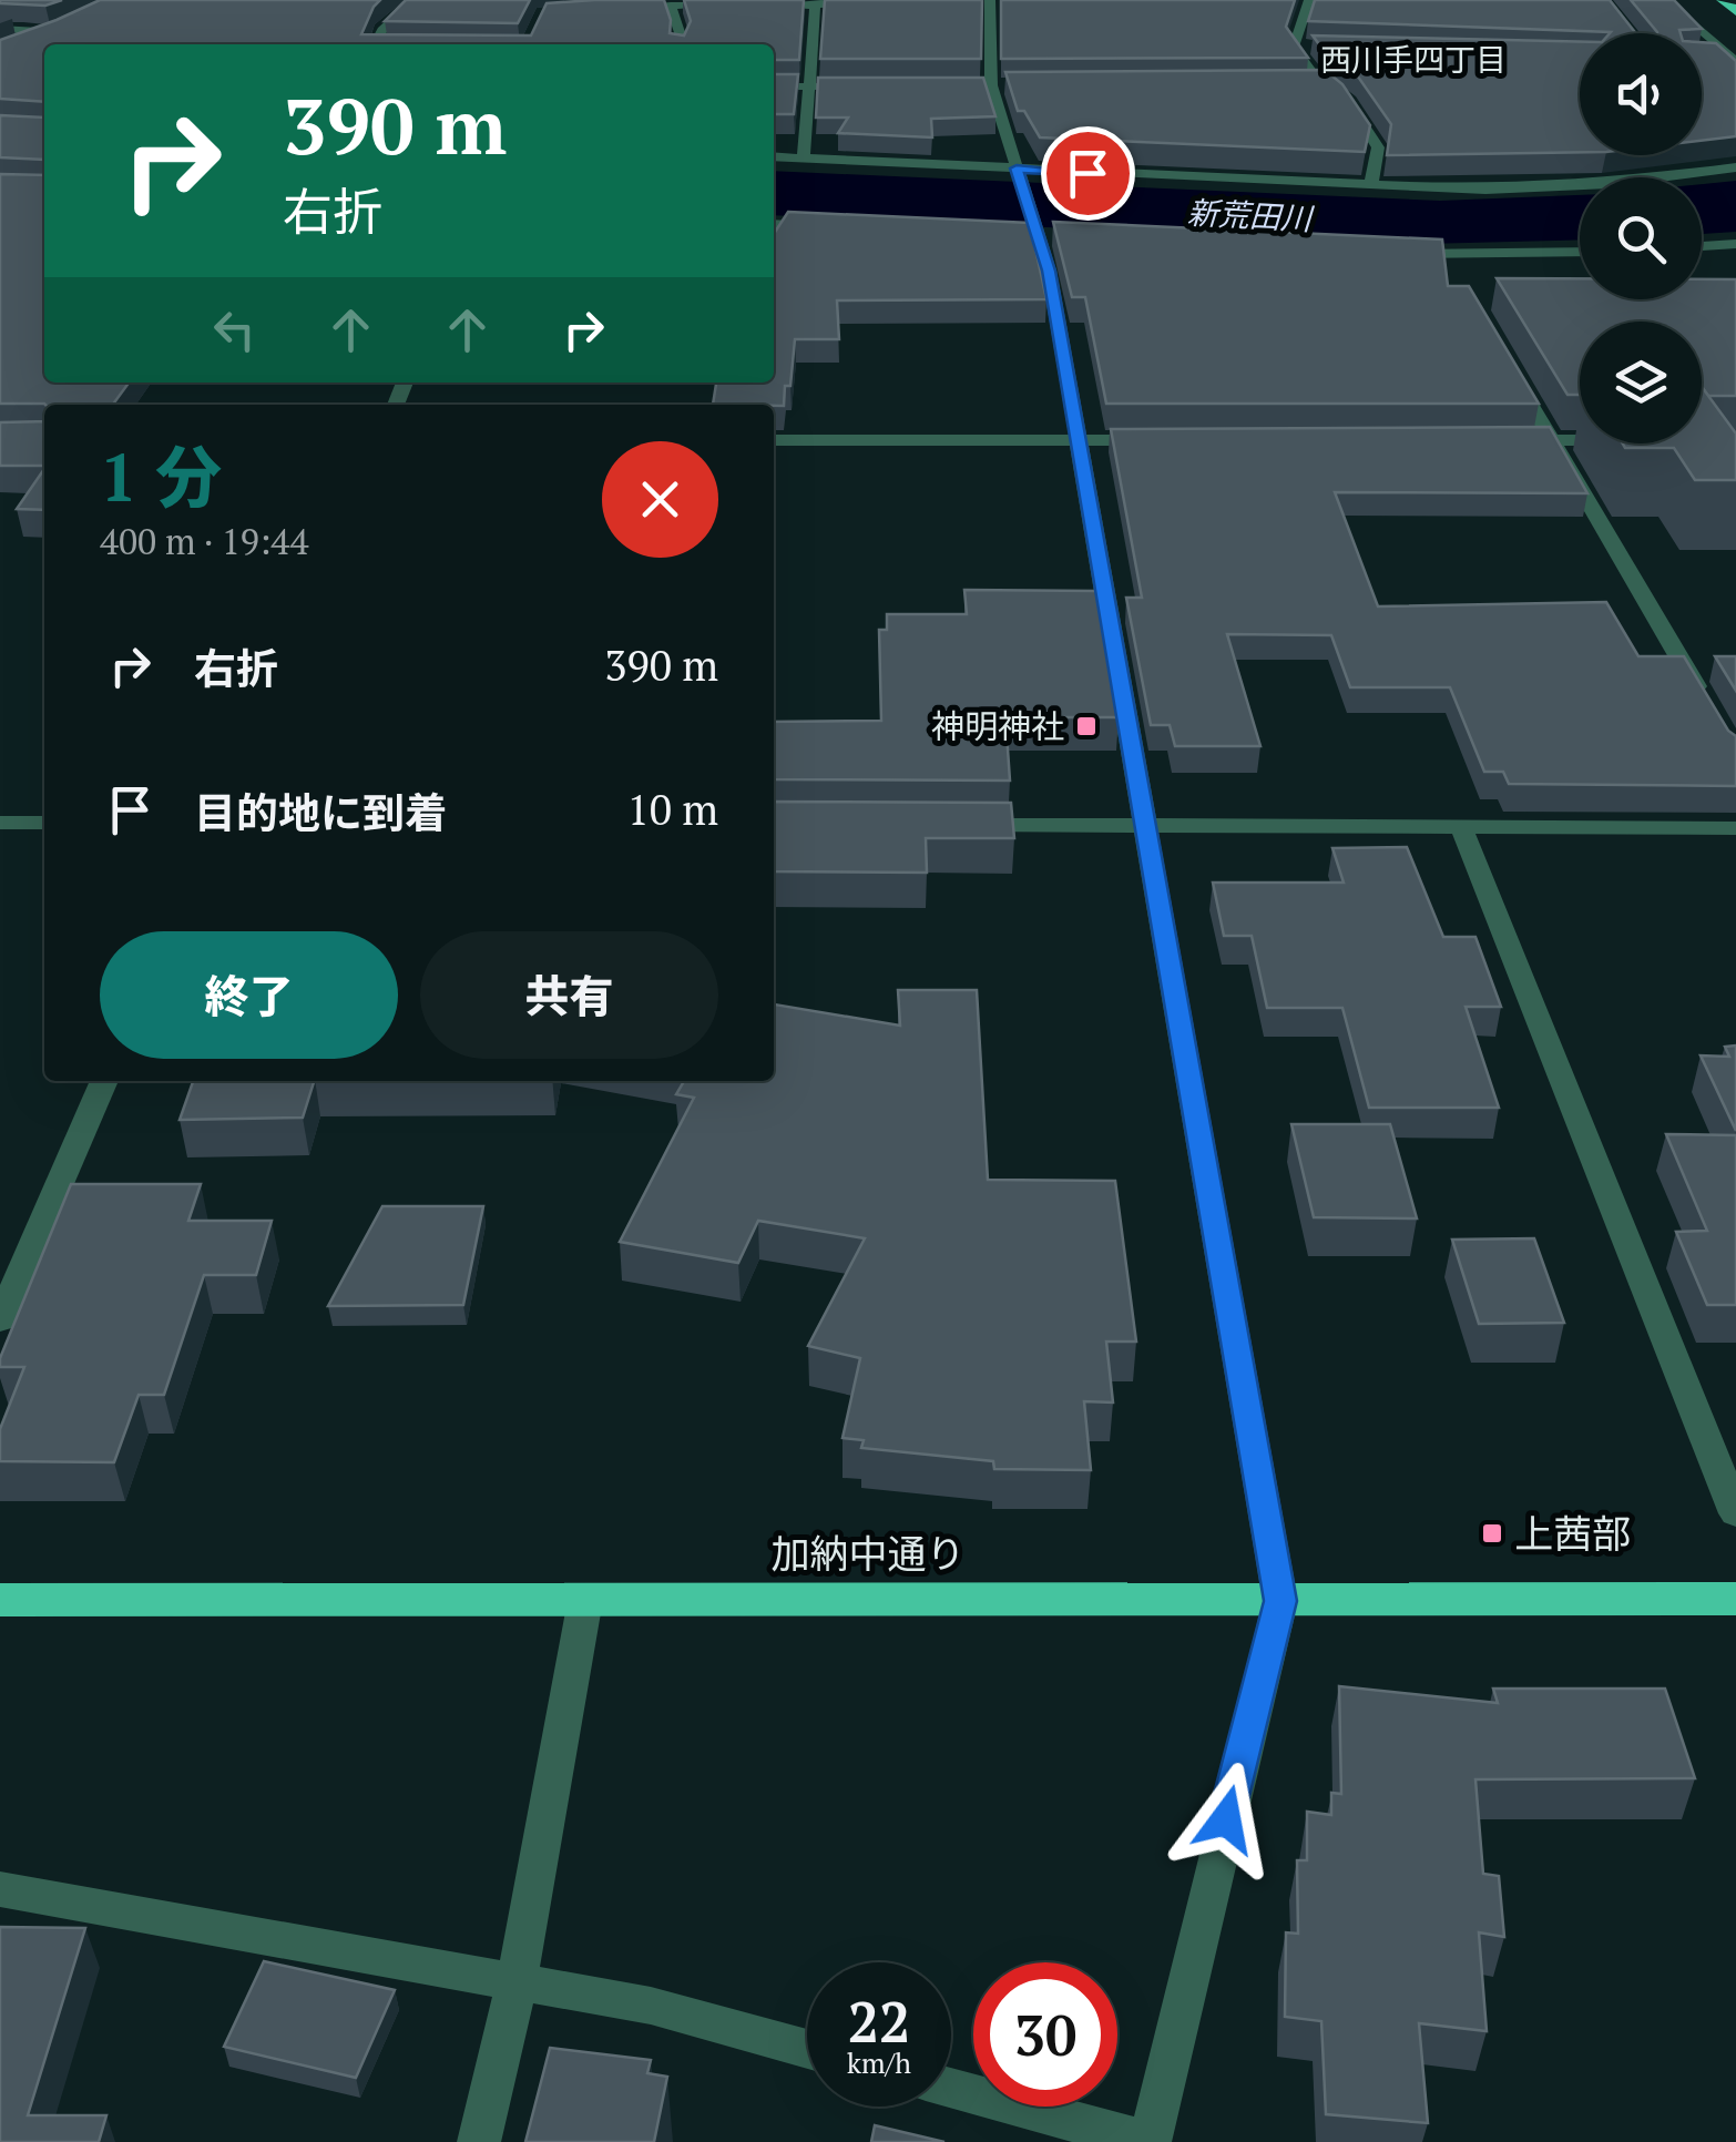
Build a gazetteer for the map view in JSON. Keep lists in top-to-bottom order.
{
  "streets": {
    "highway": ["加納中通り"]
  },
  "districts": ["西川手四丁目"],
  "water": ["新荒田川"],
  "places": {
    "transit": ["神明神社", "上茜部"]
  },
  "page": {
    "turn": ["390 m", "右折"],
    "heading": ["1 分", "400 m · 19:44"],
    "list": [
      {
        "name": "右折",
        "value": "390 m"
      },
      {
        "name": "目的地に到着",
        "value": "10 m"
      }
    ],
    "buttons": ["終了", "共有"],
    "speed": "22 km/h",
    "limit": "30"
  }
}
